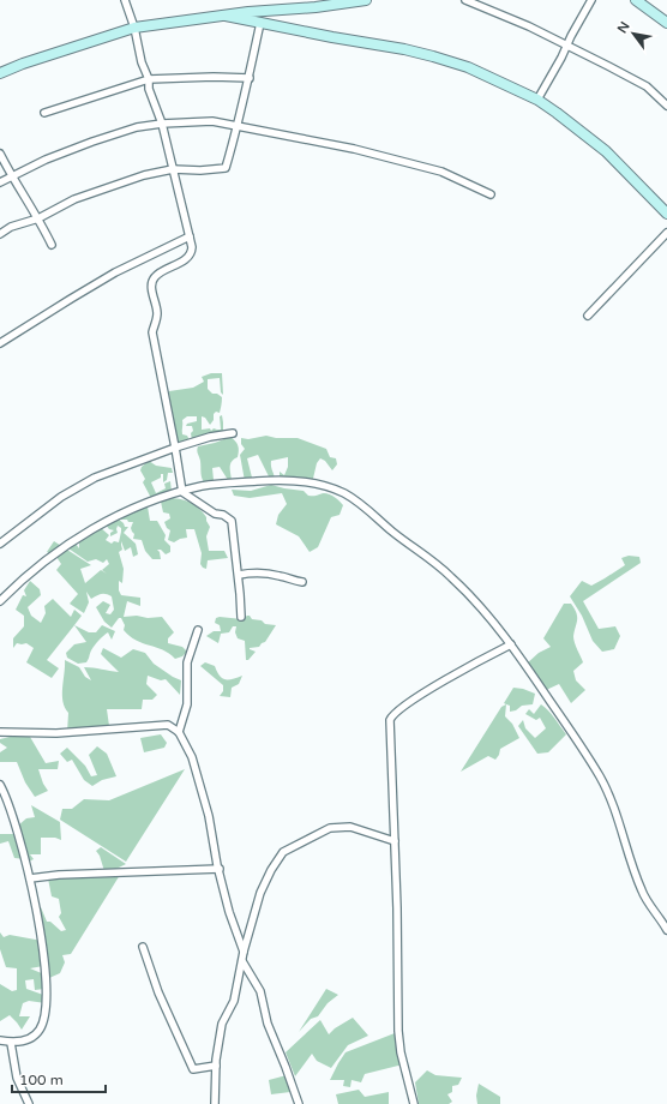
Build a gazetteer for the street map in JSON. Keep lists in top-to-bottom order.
{
  "scale_bar": "100 m",
  "north": "top left"
}
